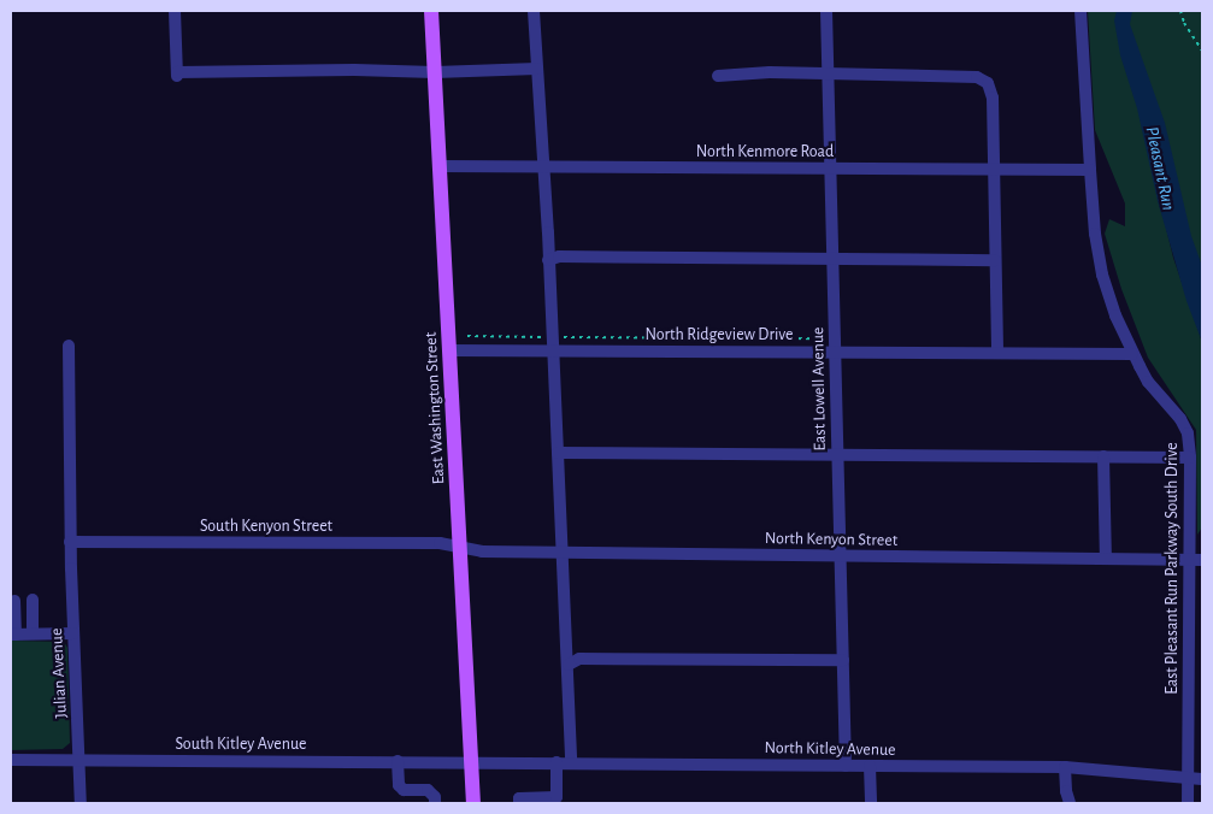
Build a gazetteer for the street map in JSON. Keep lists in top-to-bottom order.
{
  "streets": {
    "main road": ["East Washington Street"],
    "street": [
      "North Kenmore Road",
      "North Ridgeview Drive",
      "East Lowell Avenue",
      "South Kenyon Street",
      "North Kenyon Street",
      "East Pleasant Run Parkway South Drive",
      "Julian Avenue",
      "South Kitley Avenue",
      "North Kitley Avenue"
    ]
  },
  "crossings": [
    ["North Kenmore Road", "East Lowell Avenue"],
    ["North Kenmore Road", "East Washington Street"],
    ["North Kenmore Road", "East Pleasant Run Parkway South Drive"],
    ["North Ridgeview Drive", "East Lowell Avenue"],
    ["North Ridgeview Drive", "East Washington Street"],
    ["North Ridgeview Drive", "East Pleasant Run Parkway South Drive"],
    ["East Lowell Avenue", "North Kenyon Street"],
    ["East Lowell Avenue", "North Kitley Avenue"],
    ["East Washington Street", "South Kenyon Street"],
    ["East Washington Street", "North Kenyon Street"],
    ["East Washington Street", "South Kitley Avenue"],
    ["East Washington Street", "North Kitley Avenue"],
    ["South Kenyon Street", "North Kenyon Street"],
    ["South Kenyon Street", "Julian Avenue"],
    ["North Kenyon Street", "East Pleasant Run Parkway South Drive"],
    ["East Pleasant Run Parkway South Drive", "North Kitley Avenue"],
    ["Julian Avenue", "South Kitley Avenue"],
    ["South Kitley Avenue", "North Kitley Avenue"]
  ],
  "water": ["Pleasant Run"]
}
